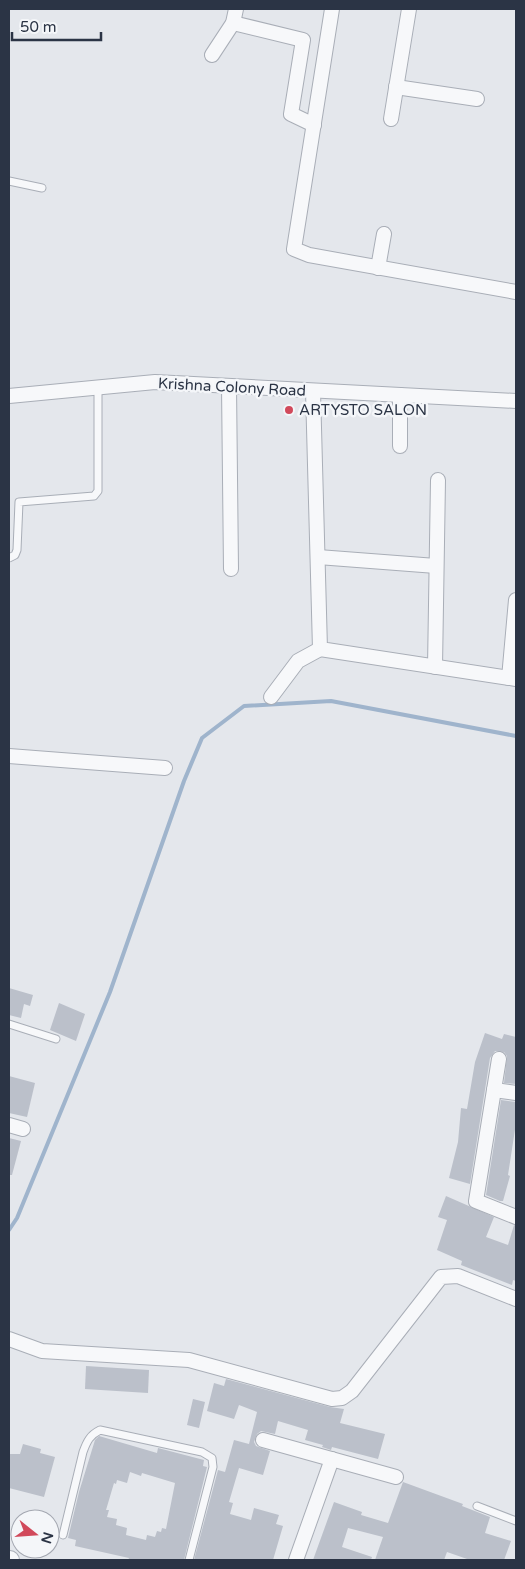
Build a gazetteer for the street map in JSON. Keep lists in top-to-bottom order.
{
  "streets": {
    "street": ["Krishna Colony Road"]
  },
  "places": ["ARTYSTO SALON"],
  "scale_bar": "50 m",
  "north": "right"
}
